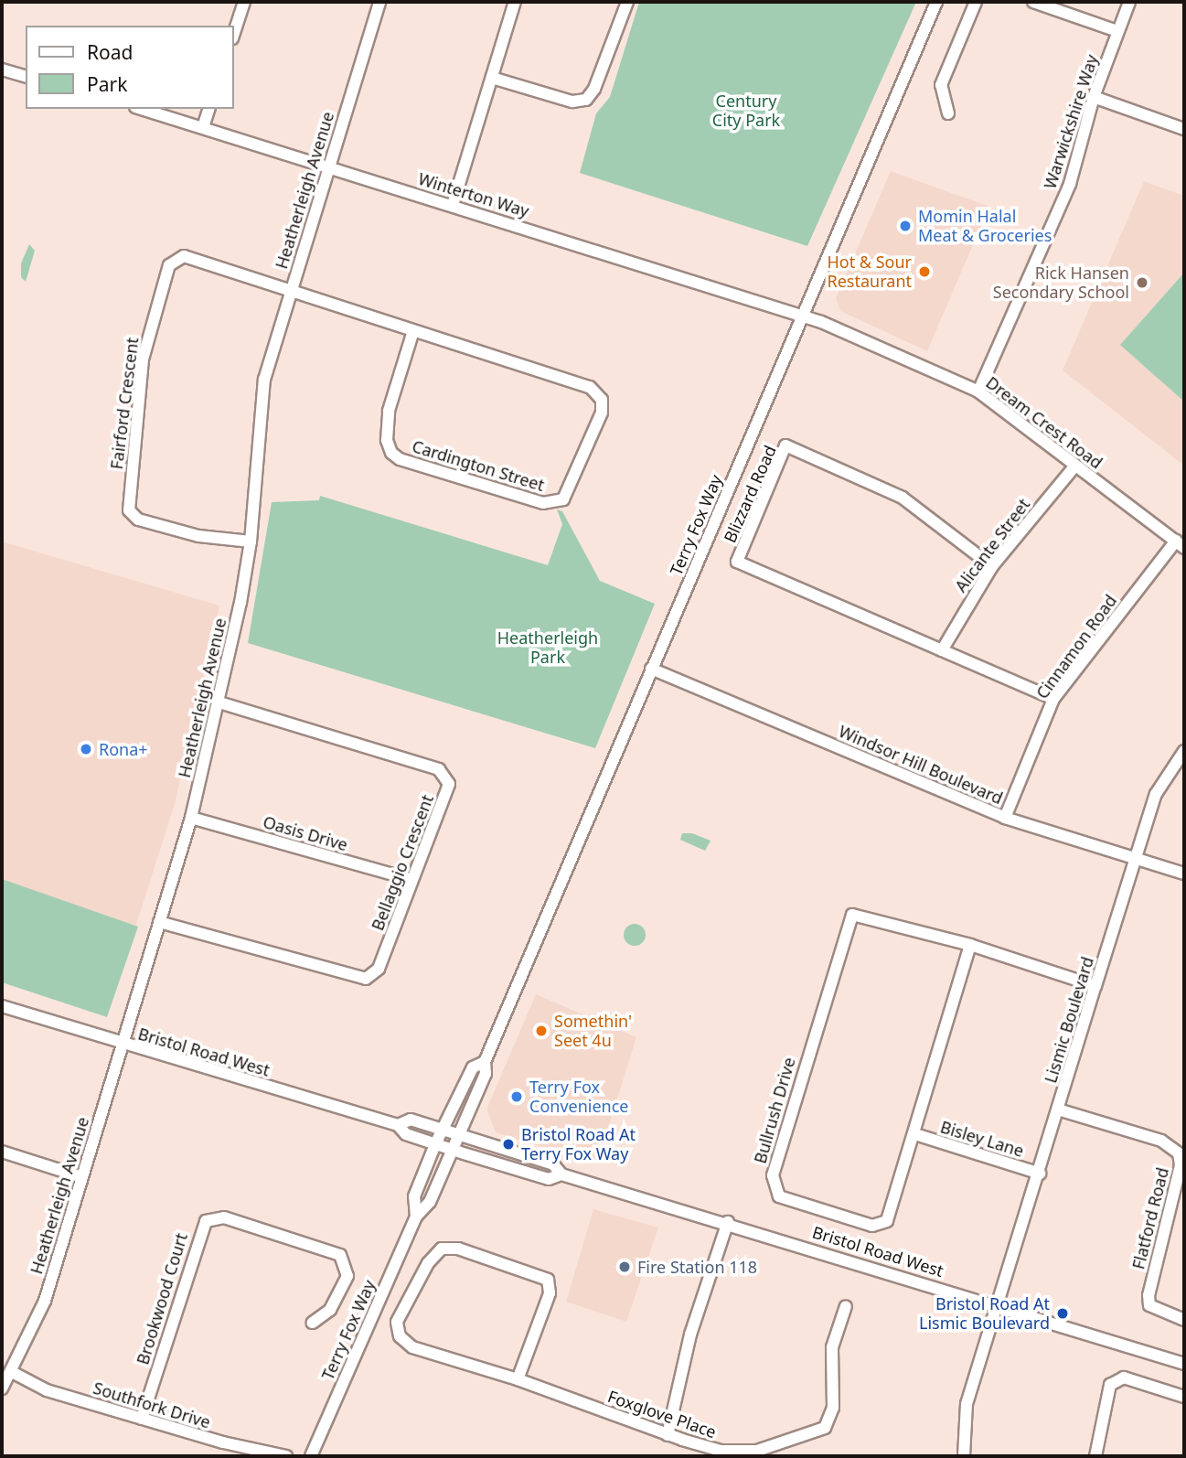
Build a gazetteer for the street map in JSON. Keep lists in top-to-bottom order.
{
  "streets": {
    "street": [
      "Warwickshire Way",
      "Heatherleigh Avenue",
      "Winterton Way",
      "Fairford Crescent",
      "Dream Crest Road",
      "Cardington Street",
      "Blizzard Road",
      "Terry Fox Way",
      "Alicante Street",
      "Cinnamon Road",
      "Windsor Hill Boulevard",
      "Oasis Drive",
      "Bellaggio Crescent",
      "Lismic Boulevard",
      "Bristol Road West",
      "Bullrush Drive",
      "Bisley Lane",
      "Flatford Road",
      "Brookwood Court",
      "Southfork Drive",
      "Foxglove Place"
    ]
  },
  "crossings": [
    ["Warwickshire Way", "Dream Crest Road"],
    ["Heatherleigh Avenue", "Winterton Way"],
    ["Heatherleigh Avenue", "Fairford Crescent"],
    ["Heatherleigh Avenue", "Cardington Street"],
    ["Heatherleigh Avenue", "Oasis Drive"],
    ["Heatherleigh Avenue", "Bellaggio Crescent"],
    ["Heatherleigh Avenue", "Bristol Road West"],
    ["Heatherleigh Avenue", "Southfork Drive"],
    ["Winterton Way", "Dream Crest Road"],
    ["Winterton Way", "Terry Fox Way"],
    ["Fairford Crescent", "Cardington Street"],
    ["Dream Crest Road", "Terry Fox Way"],
    ["Dream Crest Road", "Alicante Street"],
    ["Dream Crest Road", "Cinnamon Road"],
    ["Blizzard Road", "Alicante Street"],
    ["Blizzard Road", "Cinnamon Road"],
    ["Terry Fox Way", "Windsor Hill Boulevard"],
    ["Terry Fox Way", "Bristol Road West"],
    ["Cinnamon Road", "Windsor Hill Boulevard"],
    ["Windsor Hill Boulevard", "Lismic Boulevard"],
    ["Oasis Drive", "Bellaggio Crescent"],
    ["Lismic Boulevard", "Bristol Road West"],
    ["Lismic Boulevard", "Bullrush Drive"],
    ["Lismic Boulevard", "Bisley Lane"],
    ["Lismic Boulevard", "Flatford Road"],
    ["Bullrush Drive", "Bisley Lane"],
    ["Brookwood Court", "Southfork Drive"]
  ],
  "parks": ["Century City Park", "Heatherleigh Park"],
  "places": [
    "Momin Halal Meat & Groceries",
    "Hot & Sour Restaurant",
    "Rick Hansen Secondary School",
    "Rona+",
    "Somethin' Seet 4u",
    "Terry Fox Convenience",
    "Bristol Road At Terry Fox Way",
    "Fire Station 118",
    "Bristol Road At Lismic Boulevard"
  ],
  "legend": ["Road", "Park"]
}
